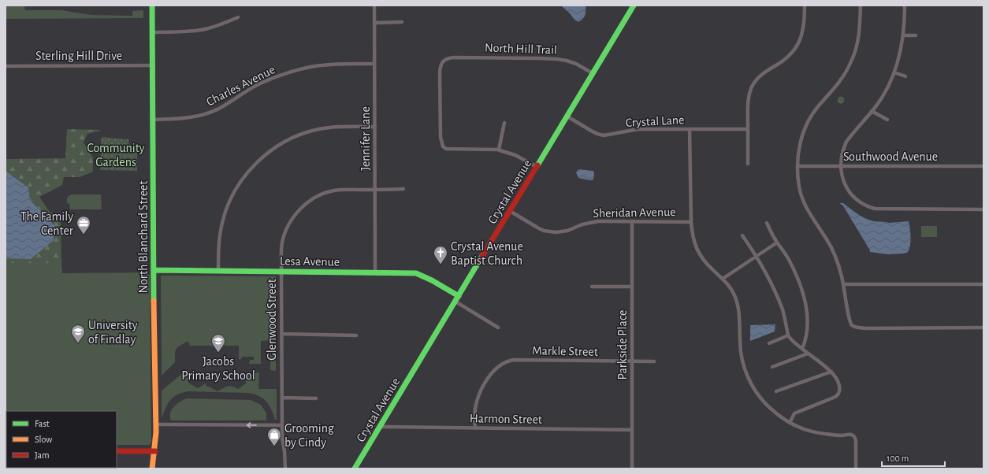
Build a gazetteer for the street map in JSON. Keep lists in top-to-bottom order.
{
  "streets": {
    "street": [
      "North Hill Trail",
      "Sterling Hill Drive",
      "Charles Avenue",
      "Crystal Lane",
      "Jennifer Lane",
      "Southwood Avenue",
      "Crystal Avenue",
      "Sheridan Avenue",
      "North Blanchard Street",
      "Lesa Avenue",
      "Glenwood Street",
      "Parkside Place",
      "Markle Street",
      "Harmon Street"
    ]
  },
  "crossings": [
    ["North Hill Trail", "Crystal Avenue"],
    ["Sterling Hill Drive", "North Blanchard Street"],
    ["Charles Avenue", "Jennifer Lane"],
    ["Charles Avenue", "North Blanchard Street"],
    ["Crystal Lane", "Crystal Avenue"],
    ["Jennifer Lane", "Lesa Avenue"],
    ["Jennifer Lane", "Glenwood Street"],
    ["Crystal Avenue", "Sheridan Avenue"],
    ["Crystal Avenue", "Lesa Avenue"],
    ["Crystal Avenue", "Harmon Street"],
    ["Sheridan Avenue", "Parkside Place"],
    ["North Blanchard Street", "Lesa Avenue"],
    ["Lesa Avenue", "Glenwood Street"],
    ["Parkside Place", "Markle Street"],
    ["Parkside Place", "Harmon Street"],
    ["Markle Street", "Harmon Street"]
  ],
  "parks": ["Community Gardens"],
  "places": {
    "office": ["The Family Center"],
    "church": ["Crystal Avenue Baptist Church"],
    "school or university": ["University of Findlay", "Jacobs Primary School"],
    "shop": ["Grooming by Cindy"]
  },
  "legend": ["Fast", "Slow", "Jam"],
  "scale_bar": "100 m"
}
